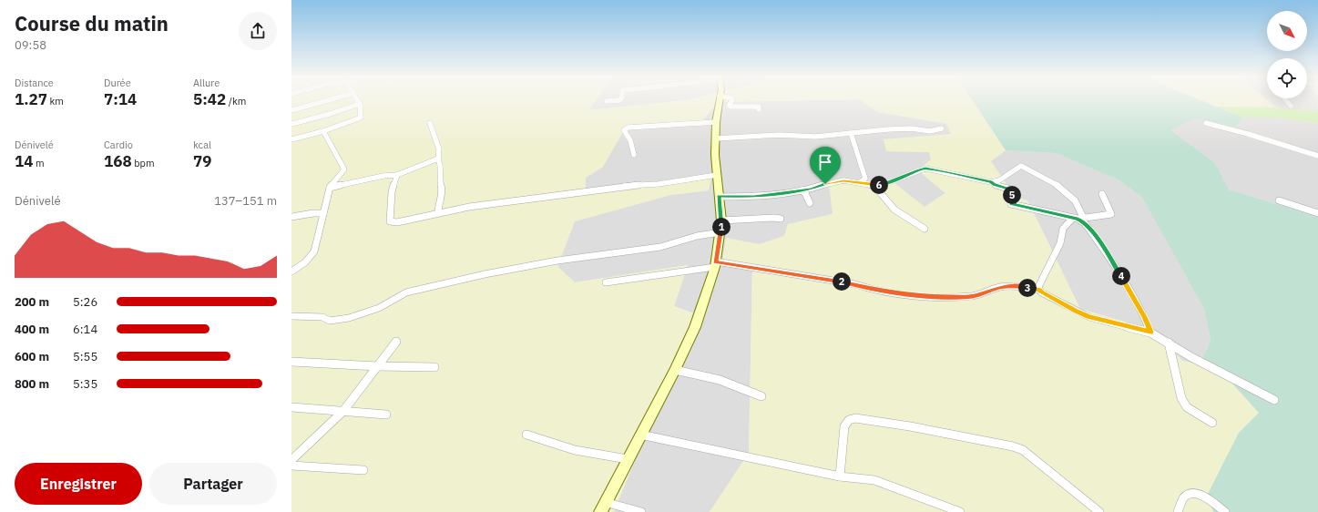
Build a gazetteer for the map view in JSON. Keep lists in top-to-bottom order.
{
  "north": "bottom right",
  "page": {
    "heading": ["Course du matin", "09:58"],
    "stats": [
      ["Distance", "1.27 km"],
      ["Durée", "7:14"],
      ["Allure", "5:42 /km"],
      ["Dénivelé", "14 m"],
      ["Cardio", "168 bpm"],
      ["kcal", "79"]
    ],
    "pins": [
      "6",
      "5",
      "1",
      "4",
      "2",
      "3"
    ],
    "chart": ["Dénivelé", "137–151 m"],
    "list": [
      {
        "name": "200 m",
        "note": "5:26"
      },
      {
        "name": "400 m",
        "note": "6:14"
      },
      {
        "name": "600 m",
        "note": "5:55"
      },
      {
        "name": "800 m",
        "note": "5:35"
      }
    ],
    "buttons": ["Enregistrer", "Partager"]
  }
}
